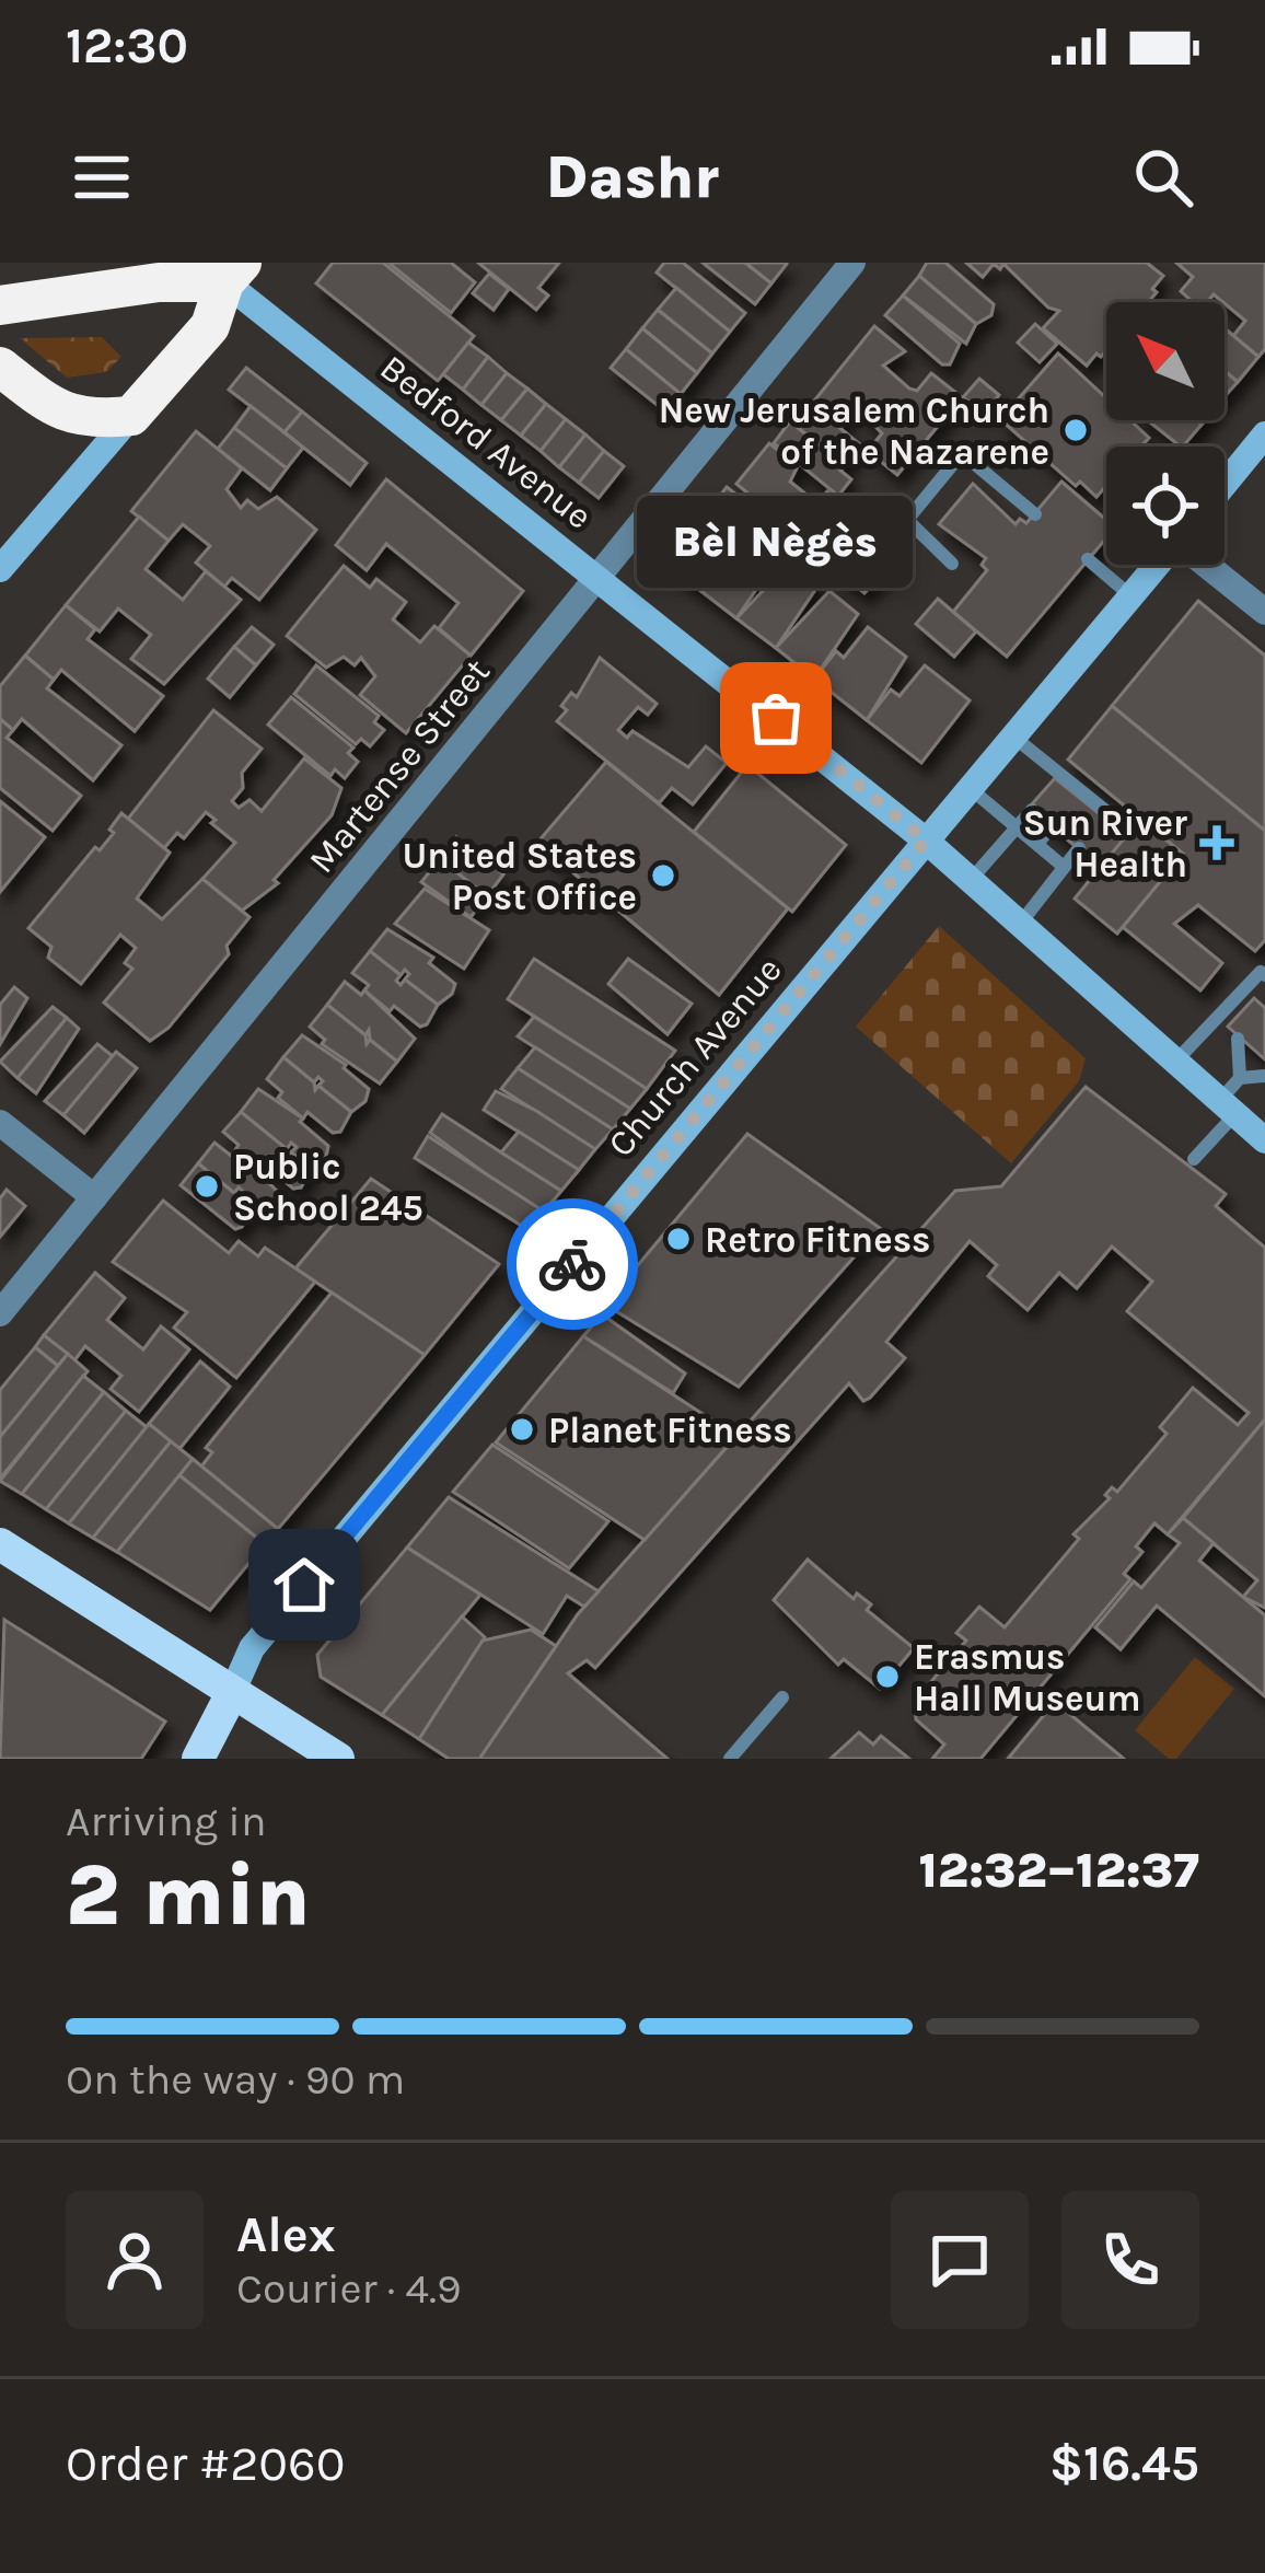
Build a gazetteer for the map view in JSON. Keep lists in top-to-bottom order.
{
  "streets": {
    "main road": ["Bedford Avenue", "Church Avenue"],
    "street": ["Martense Street"]
  },
  "crossings": [
    ["Bedford Avenue", "Martense Street"],
    ["Bedford Avenue", "Church Avenue"]
  ],
  "places": {
    "other": [
      "New Jerusalem Church of the Nazarene",
      "Bèl Nègès",
      "United States Post Office",
      "Public School 245",
      "Retro Fitness",
      "Planet Fitness",
      "Erasmus Hall Museum"
    ],
    "health": ["Sun River Health"]
  },
  "north": "top left",
  "page": {
    "status": "12:30",
    "header": "Dashr",
    "bubble": "Bèl Nègès",
    "heading": ["2 min", "Arriving in", "12:32–12:37"],
    "panel": [
      "Alex",
      "Courier · 4.9",
      "Order #2060",
      "$16.45"
    ],
    "bar": "On the way · 90 m"
  }
}
